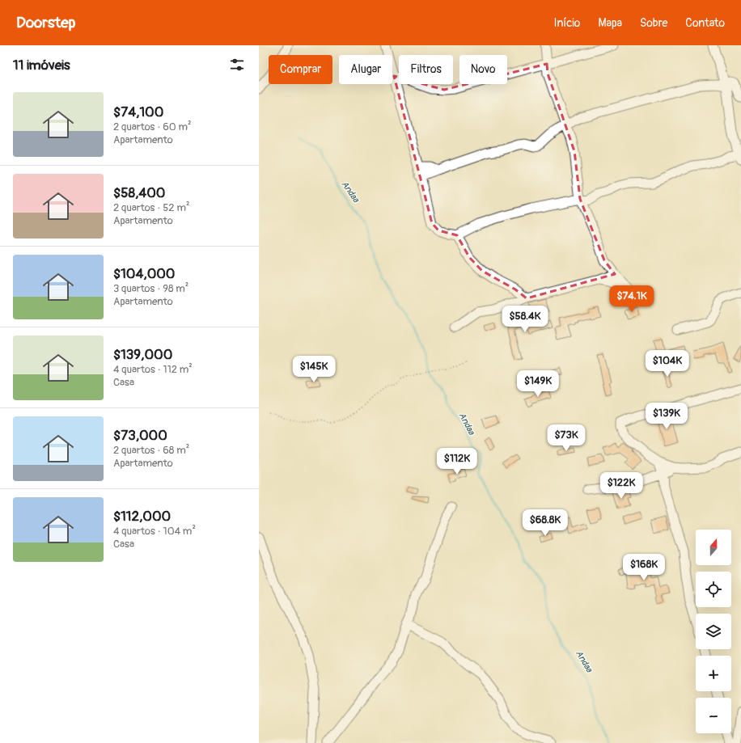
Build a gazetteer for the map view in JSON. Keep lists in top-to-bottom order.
{
  "water": ["Andaa"],
  "north": "top",
  "page": {
    "header": "Doorstep",
    "nav": [
      "Início",
      "Mapa",
      "Sobre",
      "Contato"
    ],
    "heading": "11 imóveis",
    "chip": [
      "Comprar",
      "Alugar",
      "Filtros",
      "Novo"
    ],
    "list": [
      {
        "name": "$74,100",
        "note": "2 quartos · 60 m² · Apartamento"
      },
      {
        "name": "$58,400",
        "note": "2 quartos · 52 m² · Apartamento"
      },
      {
        "name": "$104,000",
        "note": "3 quartos · 98 m² · Apartamento"
      },
      {
        "name": "$139,000",
        "note": "4 quartos · 112 m² · Casa"
      },
      {
        "name": "$73,000",
        "note": "2 quartos · 68 m² · Apartamento"
      },
      {
        "name": "$112,000",
        "note": "4 quartos · 104 m² · Casa"
      }
    ],
    "price": [
      "$74.1K",
      "$58.4K",
      "$104K",
      "$145K",
      "$149K",
      "$139K",
      "$73K",
      "$112K",
      "$122K",
      "$68.8K",
      "$168K"
    ],
    "map_buttons": ["+", "−"]
  }
}
